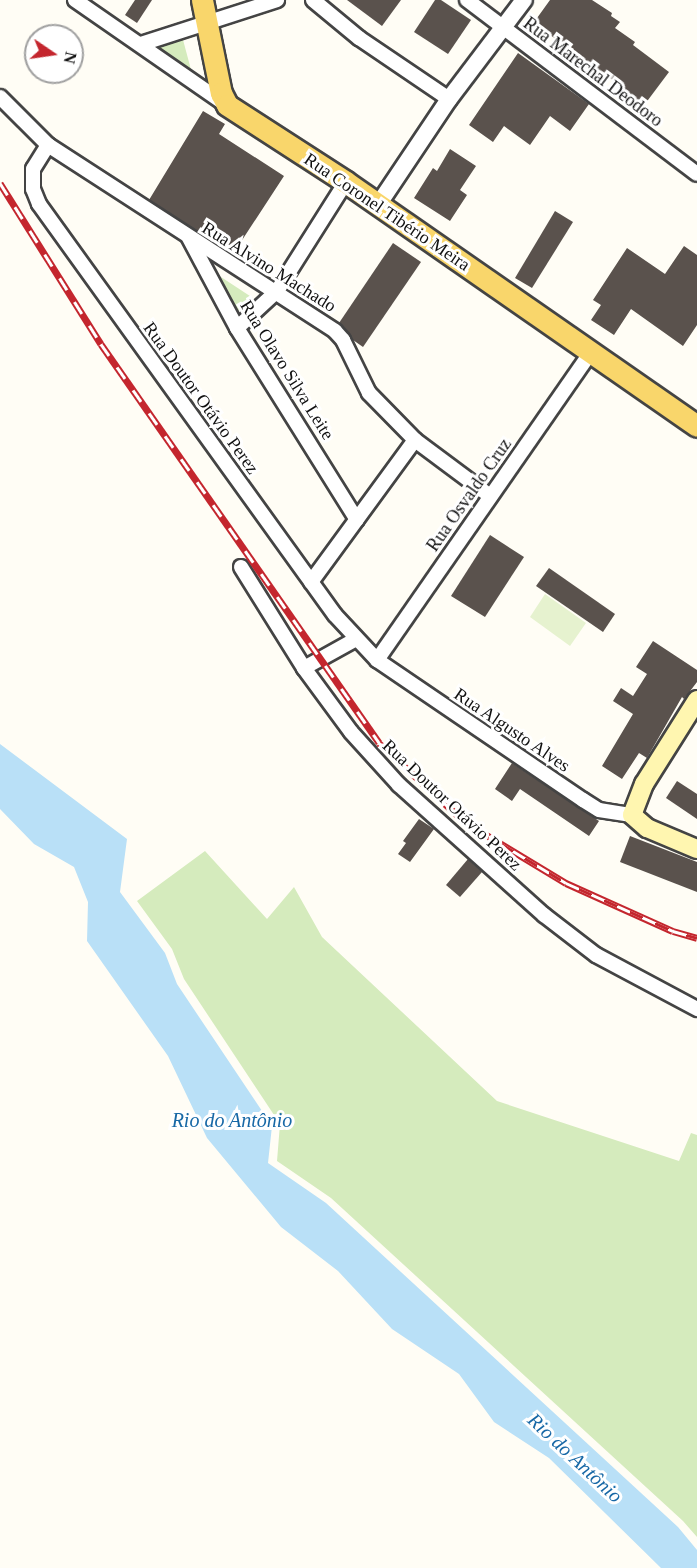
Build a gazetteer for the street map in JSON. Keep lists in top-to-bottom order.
{
  "streets": {
    "main road": ["Rua Coronel Tibério Meira"],
    "street": [
      "Rua Marechal Deodoro",
      "Rua Alvino Machado",
      "Rua Olavo Silva Leite",
      "Rua Doutor Otávio Perez",
      "Rua Osvaldo Cruz",
      "Rua Algusto Alves"
    ]
  },
  "crossings": [
    ["Rua Coronel Tibério Meira", "Rua Osvaldo Cruz"],
    ["Rua Alvino Machado", "Rua Olavo Silva Leite"],
    ["Rua Alvino Machado", "Rua Doutor Otávio Perez"],
    ["Rua Alvino Machado", "Rua Osvaldo Cruz"],
    ["Rua Doutor Otávio Perez", "Rua Osvaldo Cruz"],
    ["Rua Doutor Otávio Perez", "Rua Algusto Alves"],
    ["Rua Osvaldo Cruz", "Rua Algusto Alves"]
  ],
  "water": ["Rio do Antônio"],
  "north": "right"
}
